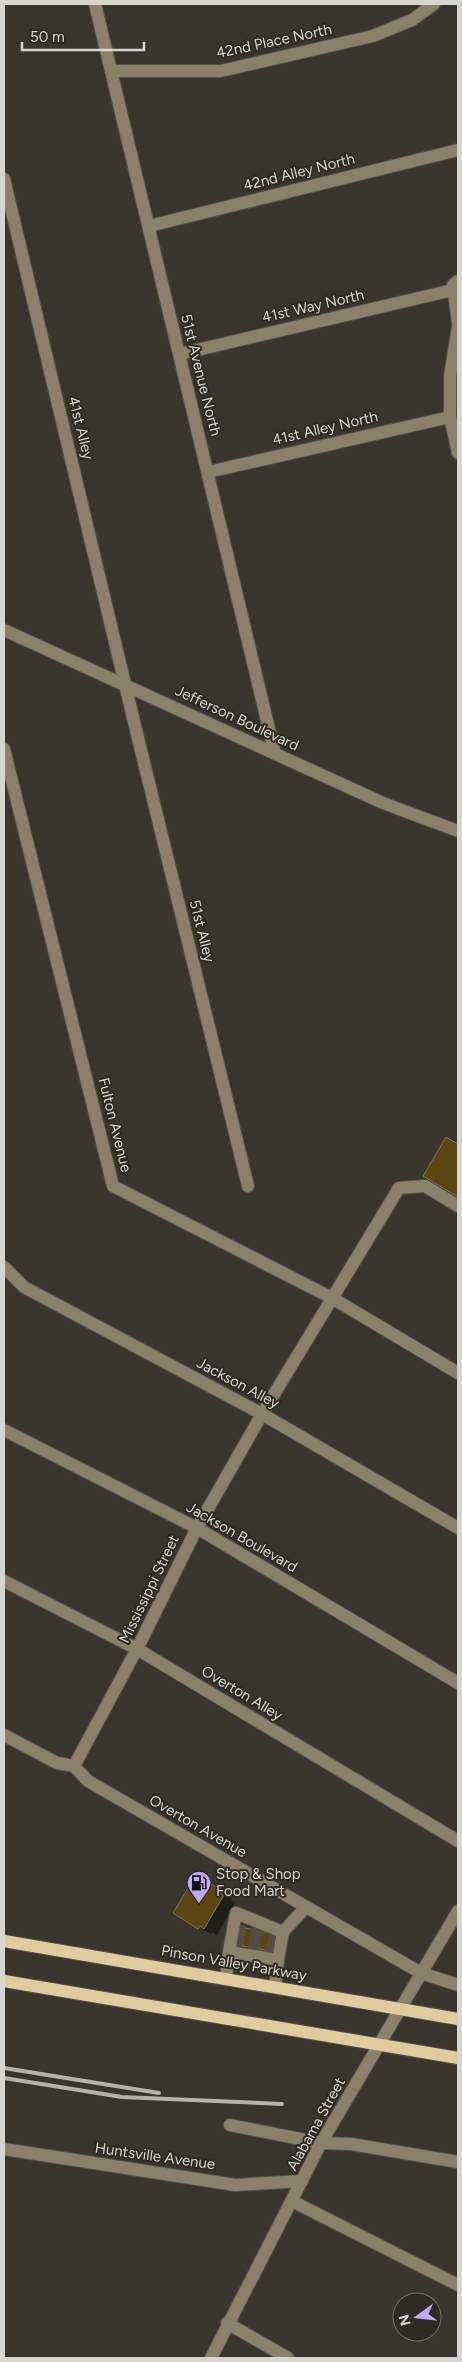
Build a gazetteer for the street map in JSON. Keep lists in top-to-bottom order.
{
  "streets": {
    "main road": ["Pinson Valley Parkway"],
    "street": [
      "42nd Place North",
      "42nd Alley North",
      "41st Way North",
      "51st Avenue North",
      "41st Alley",
      "41st Alley North",
      "Jefferson Boulevard",
      "51st Alley",
      "Fulton Avenue",
      "Jackson Alley",
      "Jackson Boulevard",
      "Mississippi Street",
      "Overton Alley",
      "Overton Avenue",
      "Alabama Street",
      "Huntsville Avenue"
    ]
  },
  "crossings": [
    ["42nd Place North", "51st Avenue North"],
    ["42nd Alley North", "51st Avenue North"],
    ["41st Way North", "51st Avenue North"],
    ["51st Avenue North", "41st Alley North"],
    ["51st Avenue North", "Jefferson Boulevard"],
    ["41st Alley", "Jefferson Boulevard"],
    ["41st Alley", "51st Alley"],
    ["Jefferson Boulevard", "51st Alley"],
    ["Fulton Avenue", "Mississippi Street"],
    ["Jackson Alley", "Mississippi Street"],
    ["Jackson Boulevard", "Mississippi Street"],
    ["Mississippi Street", "Overton Alley"],
    ["Mississippi Street", "Overton Avenue"],
    ["Overton Avenue", "Alabama Street"],
    ["Pinson Valley Parkway", "Alabama Street"],
    ["Alabama Street", "Huntsville Avenue"]
  ],
  "places": {
    "fuel station": ["Stop & Shop Food Mart"]
  },
  "scale_bar": "50 m",
  "north": "left"
}
